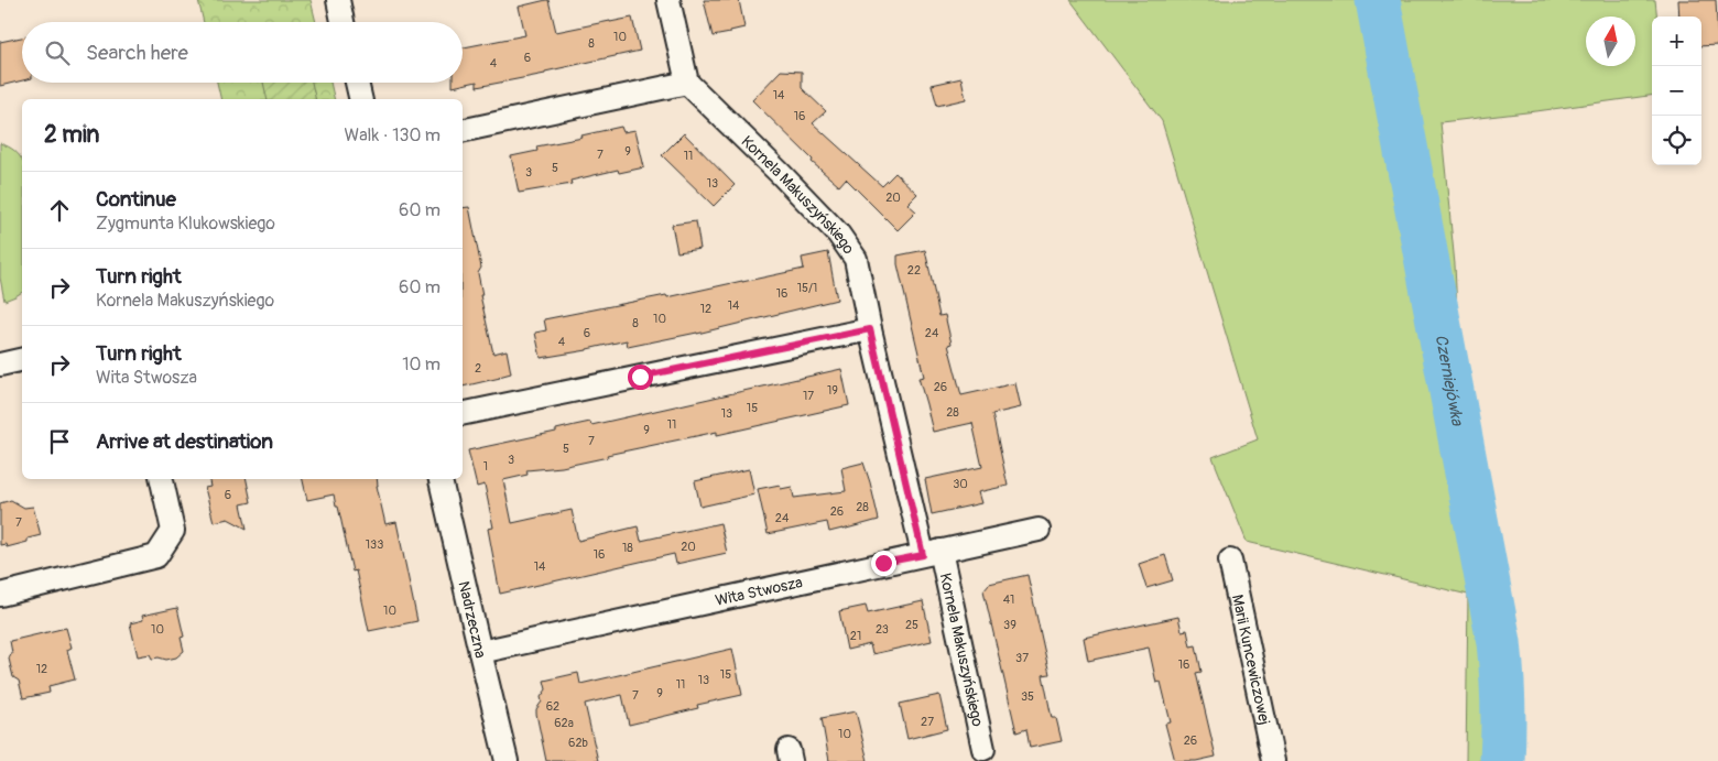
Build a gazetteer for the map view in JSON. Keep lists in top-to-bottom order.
{
  "streets": {
    "street": [
      "Kornela Makuszyńskiego",
      "Wita Stwosza",
      "Nadrzeczna",
      "Marii Kuncewiczowej"
    ]
  },
  "crossings": [
    ["Kornela Makuszyńskiego", "Wita Stwosza"],
    ["Wita Stwosza", "Nadrzeczna"]
  ],
  "water": ["Czerniejówka"],
  "house_numbers": [
    "10",
    "8",
    "6",
    "4",
    "14",
    "16",
    "9",
    "7",
    "11",
    "5",
    "3",
    "13",
    "20",
    "22",
    "15/1",
    "16",
    "14",
    "12",
    "10",
    "8",
    "6",
    "24",
    "4",
    "2",
    "26",
    "19",
    "17",
    "15",
    "28",
    "13",
    "11",
    "9",
    "7",
    "5",
    "3",
    "1",
    "30",
    "6",
    "28",
    "26",
    "24",
    "7",
    "133",
    "20",
    "18",
    "16",
    "14",
    "41",
    "10",
    "25",
    "39",
    "10",
    "23",
    "21",
    "37",
    "16",
    "12",
    "15",
    "13",
    "11",
    "9",
    "7",
    "35",
    "62",
    "27",
    "62a",
    "10",
    "26",
    "62b"
  ],
  "north": "top",
  "page": {
    "map_buttons": ["+", "−"],
    "search": "Search here",
    "heading": ["2 min", "Walk · 130 m"],
    "list": [
      ["Continue", "Zygmunta Klukowskiego", "60 m"],
      ["Turn right", "Kornela Makuszyńskiego", "60 m"],
      ["Turn right", "Wita Stwosza", "10 m"],
      "Arrive at destination"
    ]
  }
}
